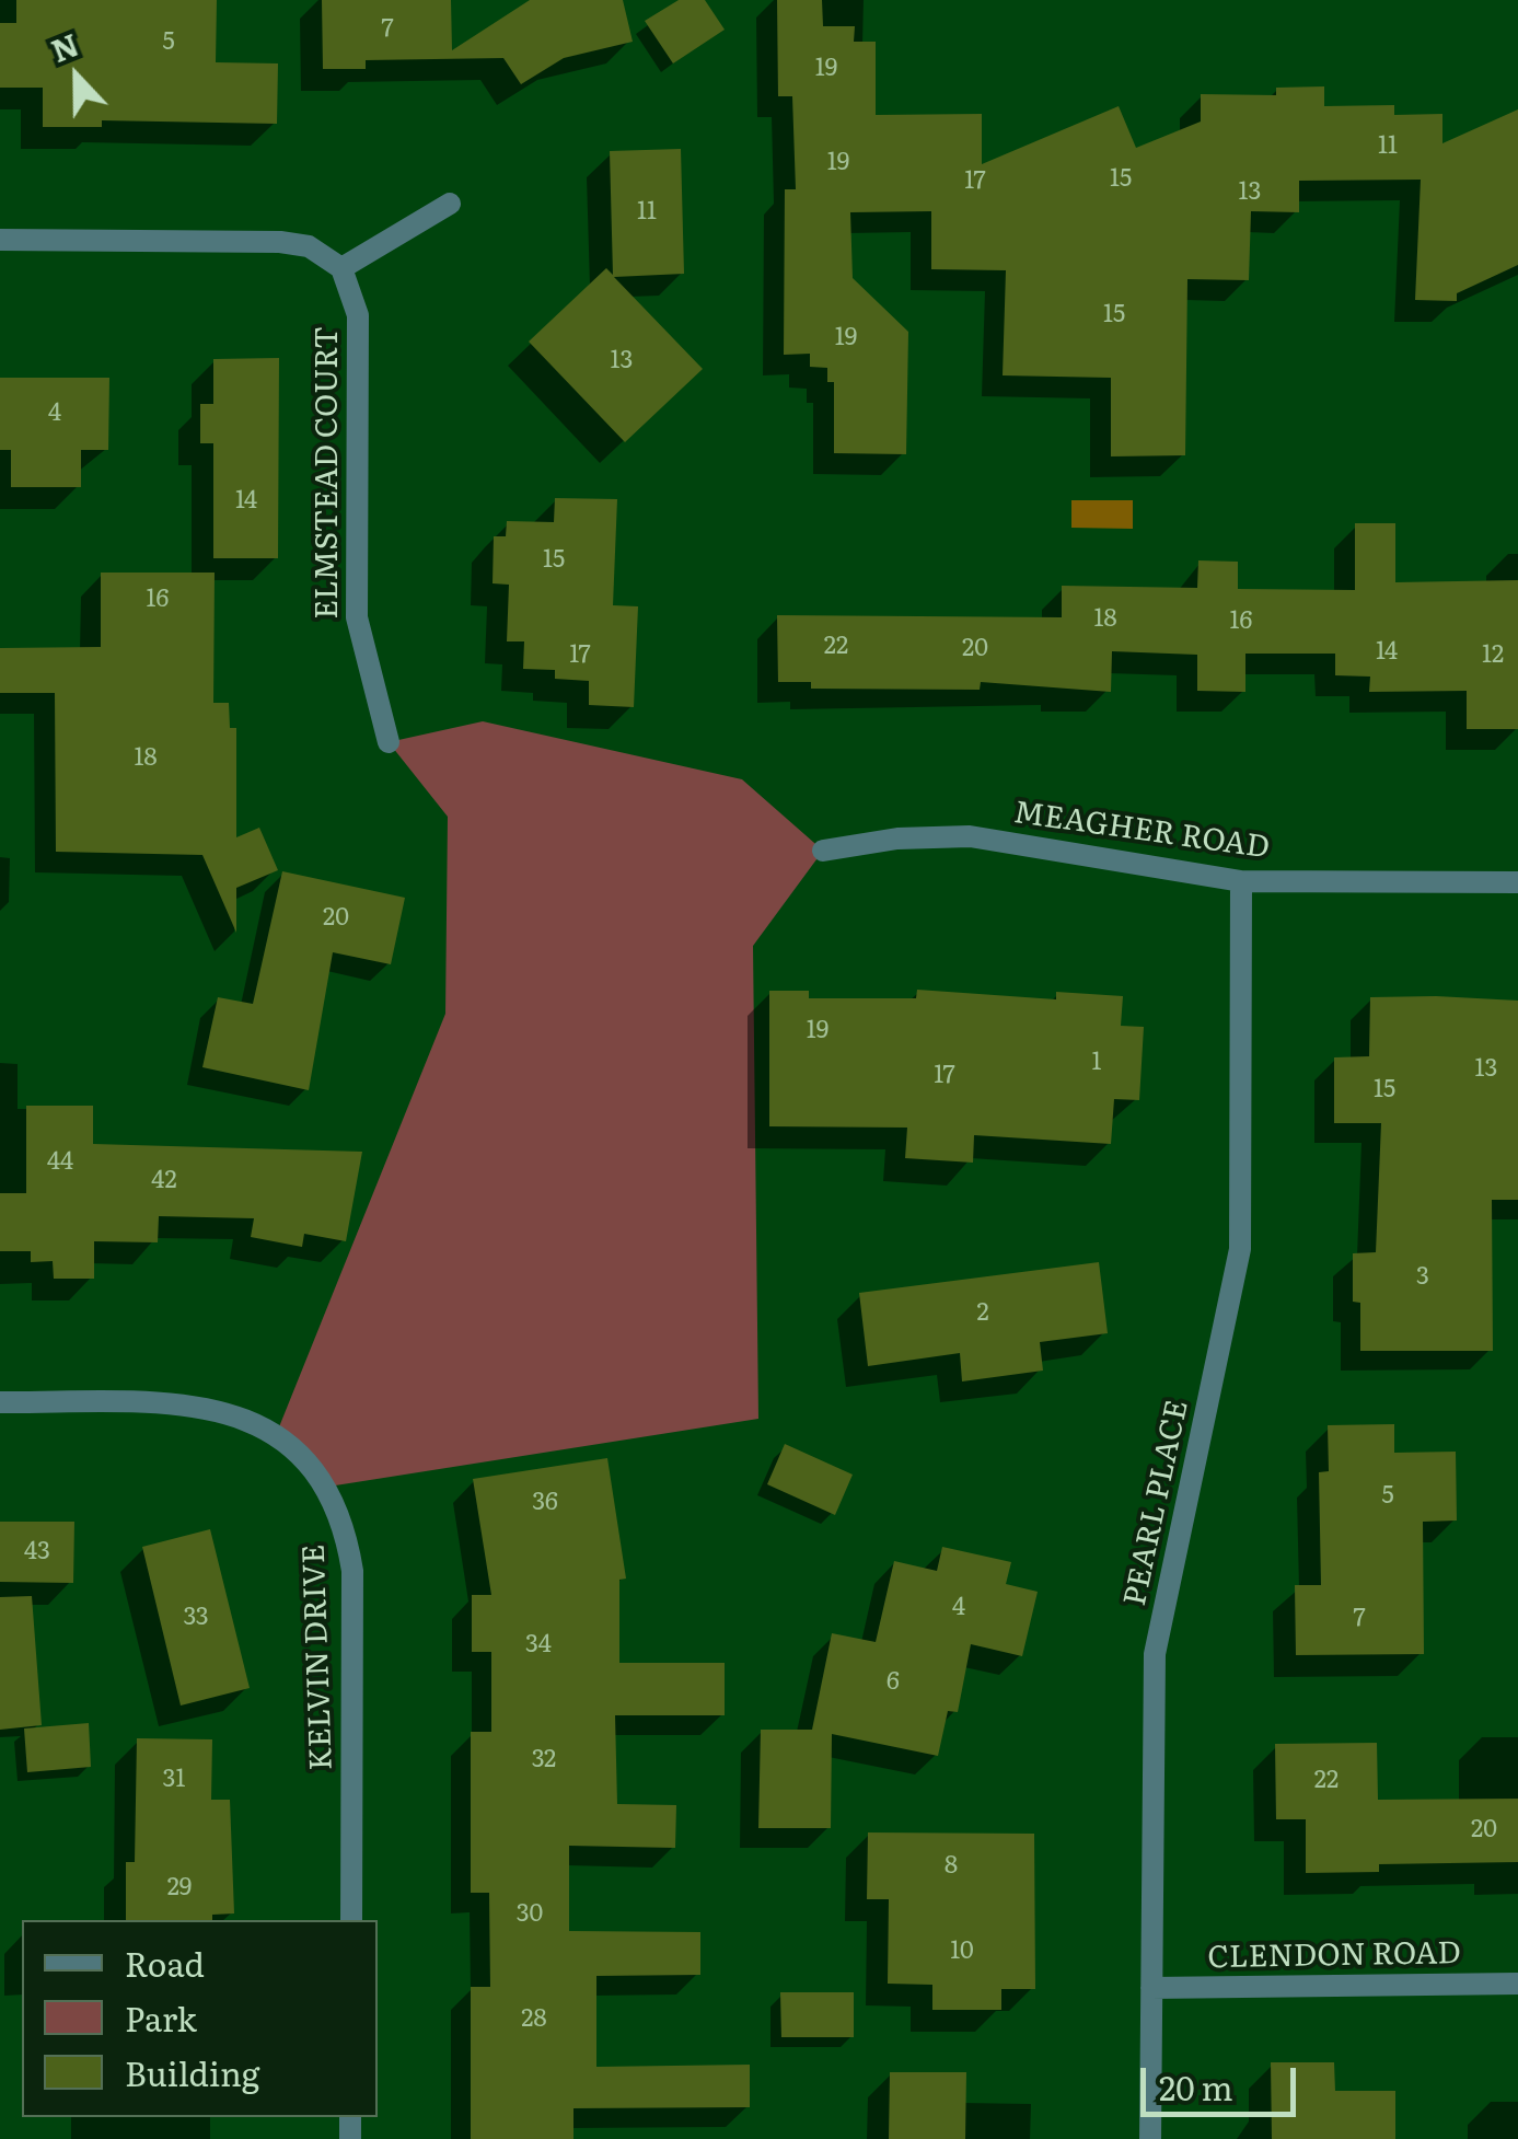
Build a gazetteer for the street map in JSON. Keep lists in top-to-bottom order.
{
  "streets": {
    "street": [
      "ELMSTEAD COURT",
      "MEAGHER ROAD",
      "PEARL PLACE",
      "KELVIN DRIVE",
      "CLENDON ROAD"
    ]
  },
  "crossings": [
    ["MEAGHER ROAD", "PEARL PLACE"],
    ["PEARL PLACE", "CLENDON ROAD"]
  ],
  "house_numbers": [
    "7",
    "5",
    "19",
    "11",
    "19",
    "15",
    "17",
    "13",
    "11",
    "15",
    "19",
    "13",
    "4",
    "14",
    "15",
    "16",
    "18",
    "16",
    "22",
    "20",
    "14",
    "17",
    "12",
    "18",
    "20",
    "19",
    "1",
    "13",
    "17",
    "15",
    "44",
    "42",
    "3",
    "2",
    "5",
    "36",
    "43",
    "4",
    "33",
    "7",
    "34",
    "6",
    "32",
    "31",
    "22",
    "20",
    "8",
    "29",
    "30",
    "10",
    "28"
  ],
  "legend": ["Road", "Park", "Building"],
  "scale_bar": "20 m",
  "north": "top"
}
